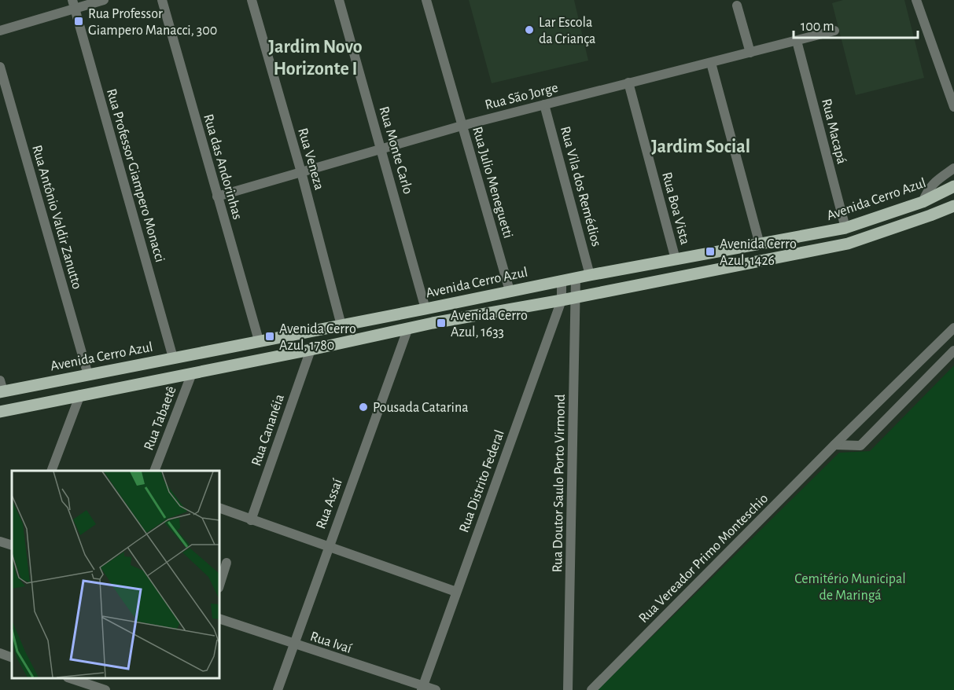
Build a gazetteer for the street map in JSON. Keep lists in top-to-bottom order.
{
  "streets": {
    "main road": ["Avenida Cerro Azul"],
    "street": [
      "Rua São Jorge",
      "Rua Macapá",
      "Rua Monte Carlo",
      "Rua Veneza",
      "Rua das Andorinhas",
      "Rua Professor Giampero Monacci",
      "Rua Julio Meneguetti",
      "Rua Vila dos Remédios",
      "Rua Boa Vista",
      "Rua Antônio Valdir Zanutto",
      "Rua Tabaetê",
      "Rua Cananéia",
      "Rua Distrito Federal",
      "Rua Doutor Saulo Porto Virmond",
      "Rua Assaí",
      "Rua Vereador Primo Monteschio",
      "Rua Ivaí"
    ]
  },
  "crossings": [
    ["Rua São Jorge", "Rua Macapá"],
    ["Rua São Jorge", "Rua Monte Carlo"],
    ["Rua São Jorge", "Rua Veneza"],
    ["Rua São Jorge", "Rua das Andorinhas"],
    ["Rua São Jorge", "Rua Julio Meneguetti"],
    ["Rua São Jorge", "Rua Vila dos Remédios"],
    ["Rua São Jorge", "Rua Boa Vista"],
    ["Rua Macapá", "Avenida Cerro Azul"],
    ["Rua Monte Carlo", "Avenida Cerro Azul"],
    ["Rua Veneza", "Avenida Cerro Azul"],
    ["Rua das Andorinhas", "Avenida Cerro Azul"],
    ["Rua Professor Giampero Monacci", "Avenida Cerro Azul"],
    ["Rua Julio Meneguetti", "Avenida Cerro Azul"],
    ["Rua Vila dos Remédios", "Avenida Cerro Azul"],
    ["Avenida Cerro Azul", "Rua Boa Vista"],
    ["Avenida Cerro Azul", "Rua Antônio Valdir Zanutto"],
    ["Avenida Cerro Azul", "Rua Distrito Federal"],
    ["Avenida Cerro Azul", "Rua Doutor Saulo Porto Virmond"],
    ["Rua Distrito Federal", "Rua Ivaí"],
    ["Rua Assaí", "Rua Ivaí"]
  ],
  "districts": ["Jardim Novo Horizonte I", "Jardim Social"],
  "parks": ["Cemitério Municipal de Maringá"],
  "places": {
    "transit": [
      "Rua Professor Giampero Manacci, 300",
      "Avenida Cerro Azul, 1426",
      "Avenida Cerro Azul, 1633",
      "Avenida Cerro Azul, 1780"
    ],
    "other": ["Lar Escola da Criança", "Pousada Catarina"]
  },
  "scale_bar": "100 m"
}
